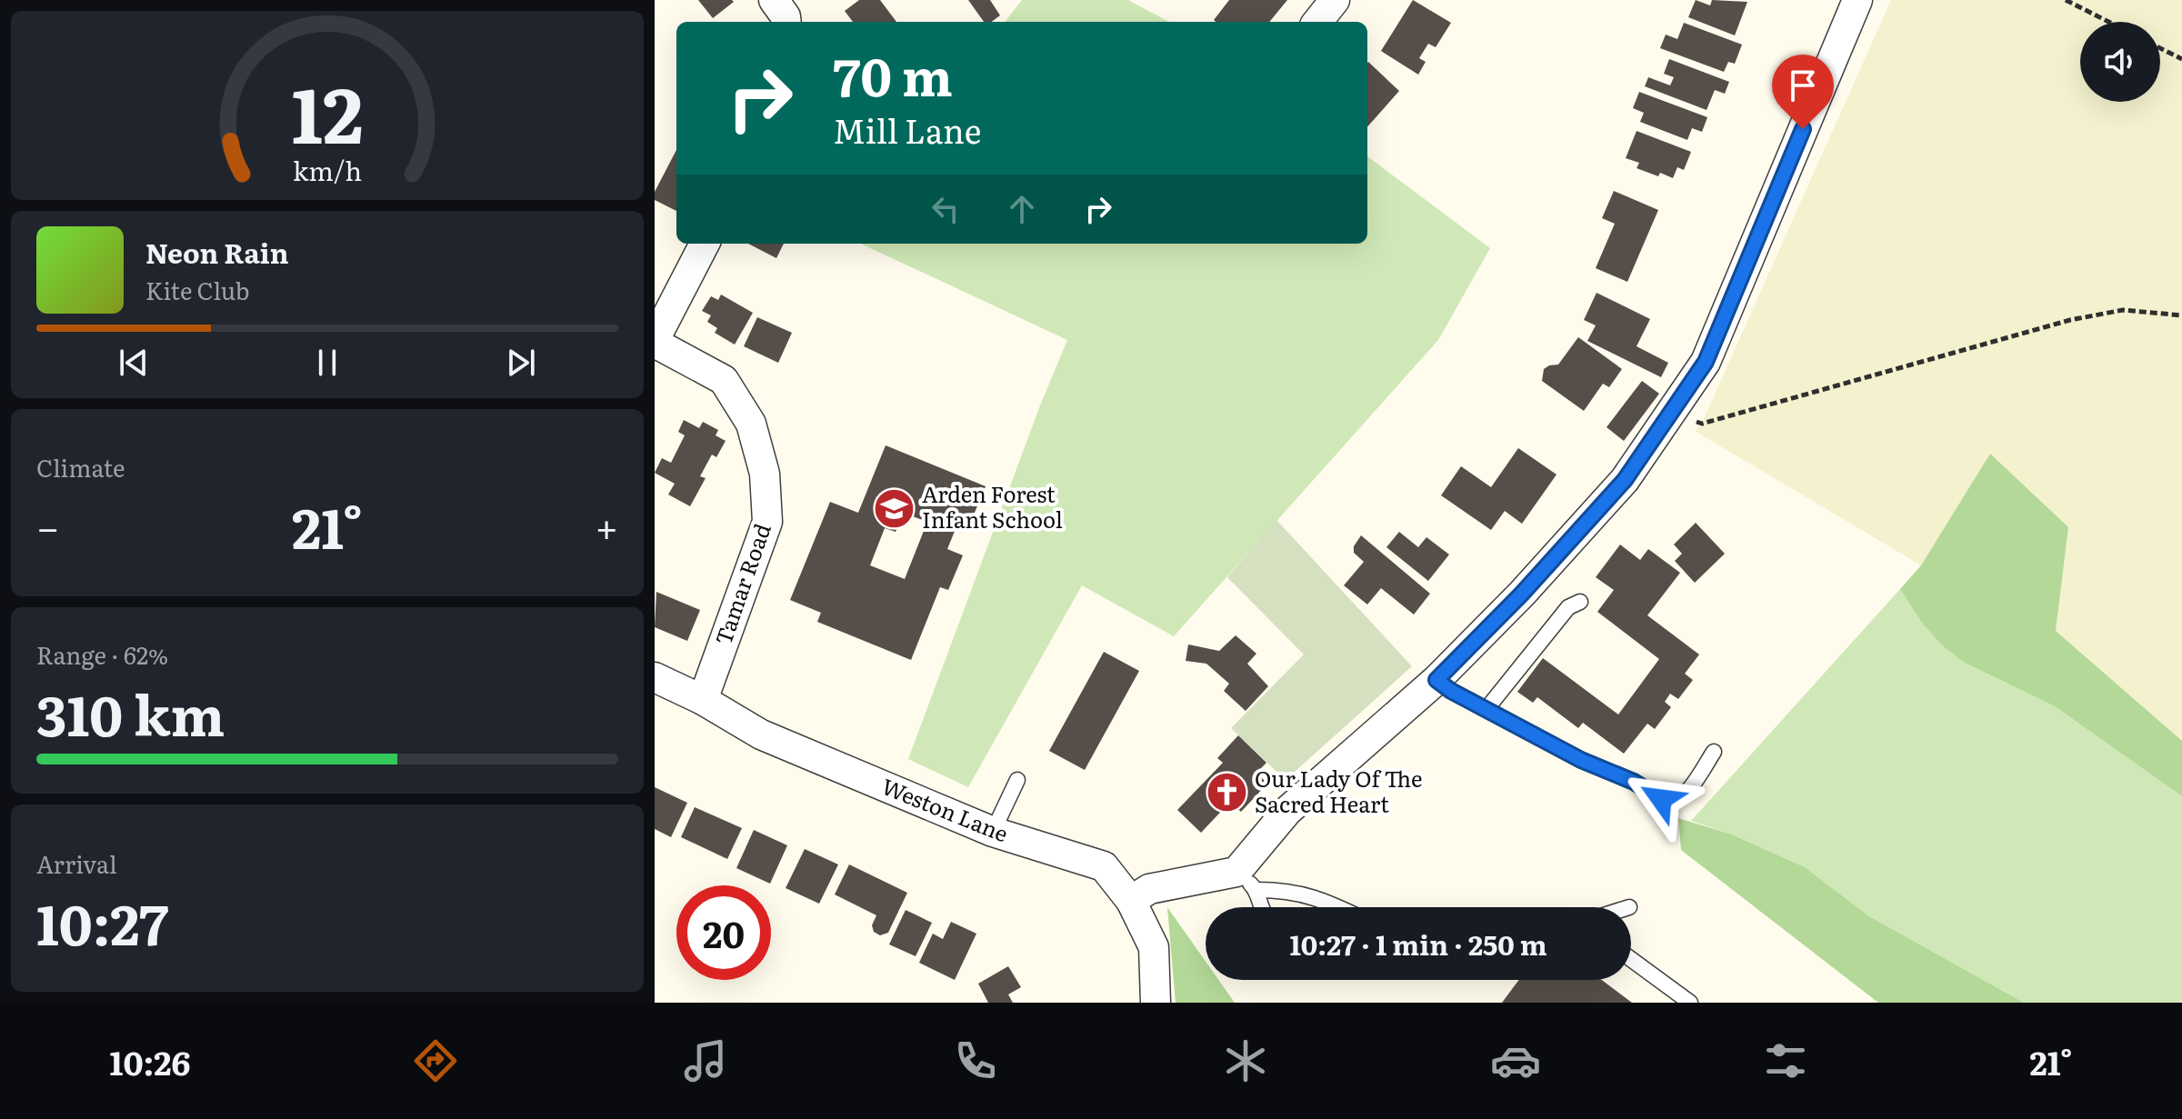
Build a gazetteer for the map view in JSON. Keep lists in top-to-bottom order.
{
  "streets": {
    "street": ["Tamar Road", "Weston Lane"]
  },
  "crossings": [
    ["Tamar Road", "Weston Lane"]
  ],
  "places": {
    "school or university": ["Arden Forest Infant School"],
    "church": ["Our Lady Of The Sacred Heart"]
  },
  "page": {
    "turn": ["70 m", "Mill Lane"],
    "song": ["Neon Rain", "Kite Club"],
    "tile": [
      "Climate",
      ["Range · 62%", "310 km"],
      ["Arrival", "10:27"]
    ],
    "heat": ["−", "21°", "+"],
    "limit": "20",
    "trip": "10:27 · 1 min · 250 m",
    "tabs": ["10:26", "21°"],
    "gauge": ["12", "km/h"]
  }
}
